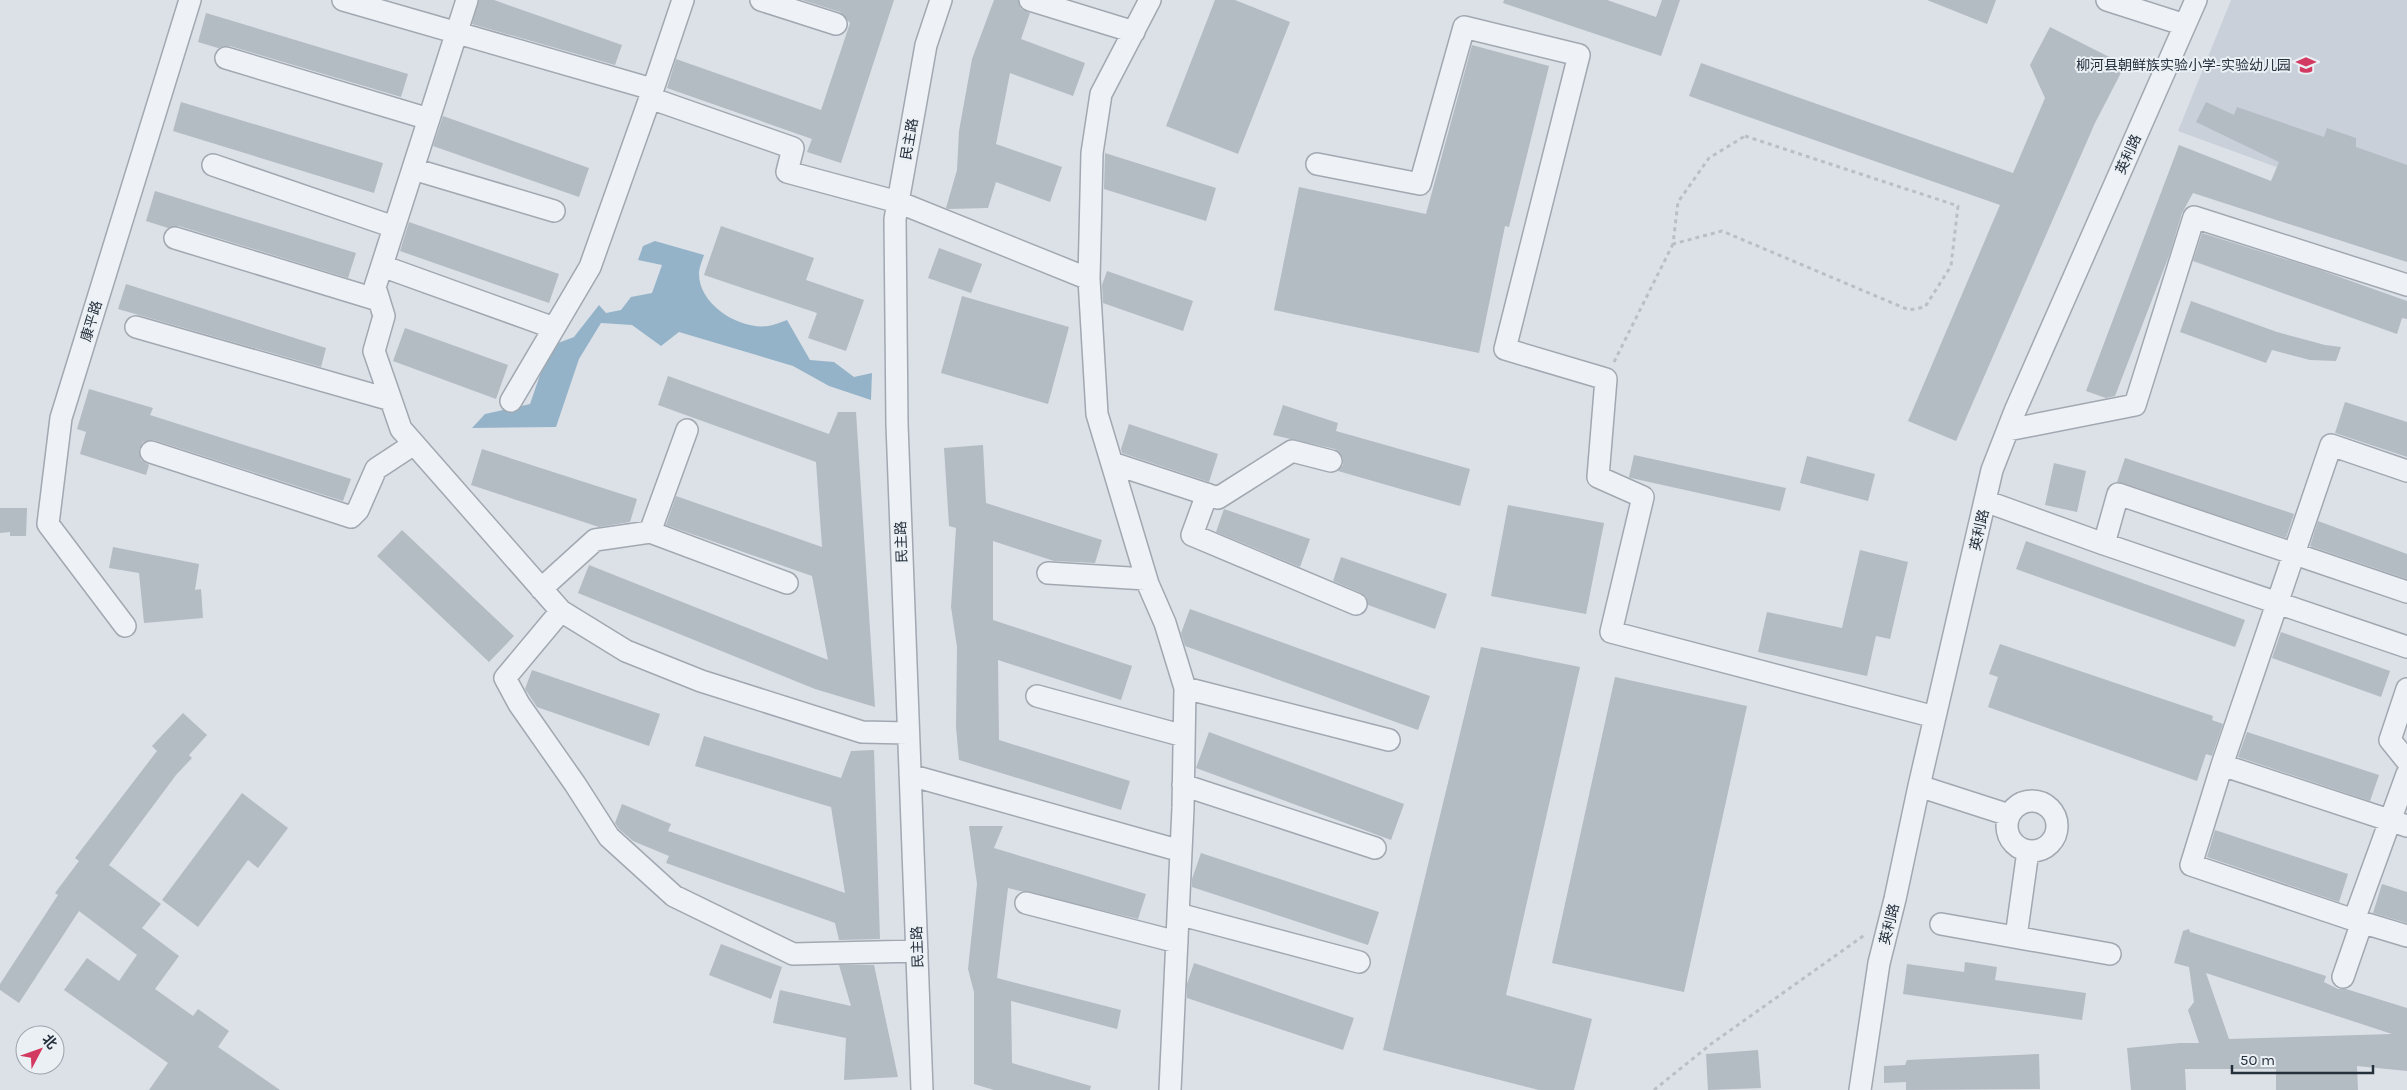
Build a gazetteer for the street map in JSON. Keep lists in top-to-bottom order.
{
  "streets": {
    "street": ["民主路", "英利路", "康平路"]
  },
  "places": {
    "school or university": ["柳河县朝鲜族实验小学-实验幼儿园"]
  },
  "scale_bar": "50 m",
  "north": "top right"
}
